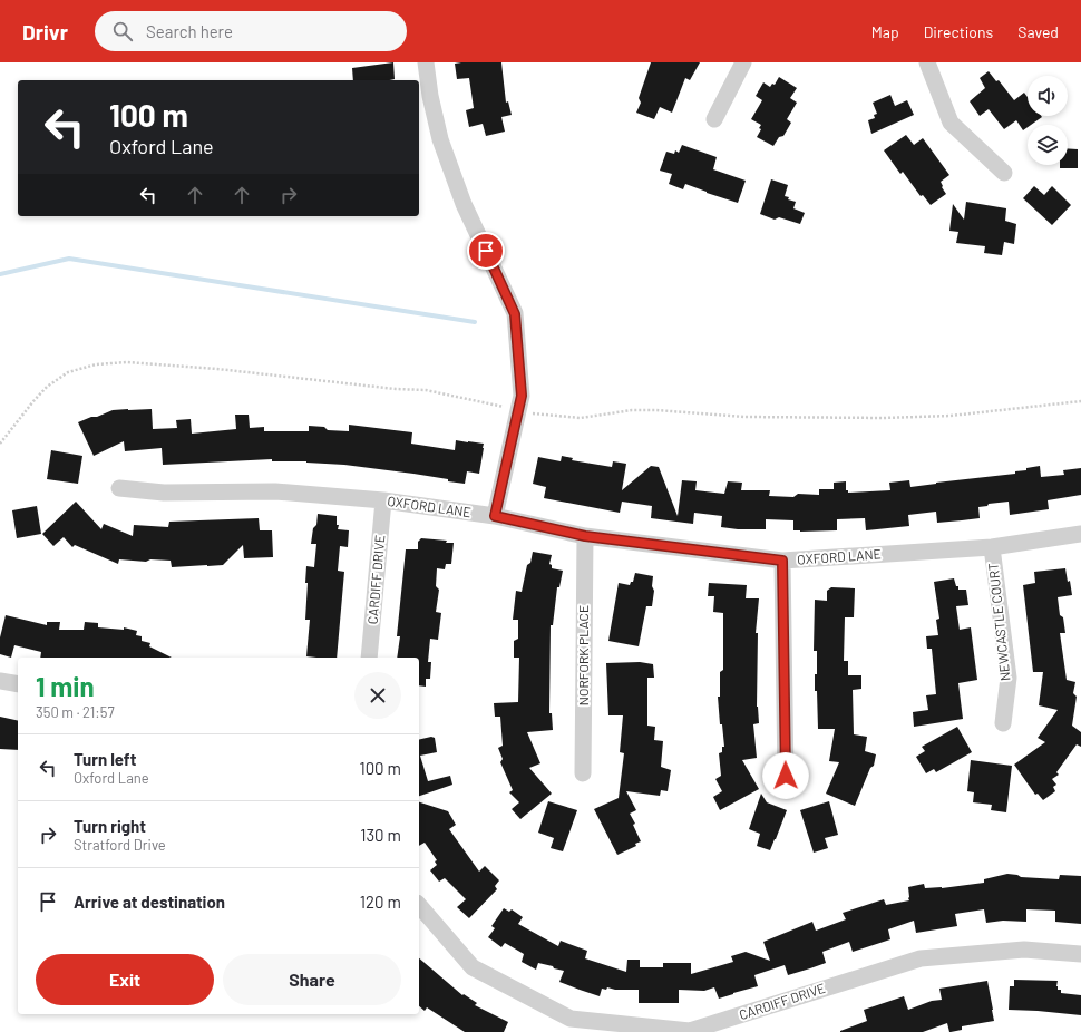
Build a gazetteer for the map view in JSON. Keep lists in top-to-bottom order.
{
  "streets": {
    "street": [
      "OXFORD LANE",
      "CARDIFF DRIVE",
      "NEWCASTLE COURT",
      "NORFORK PLACE"
    ]
  },
  "crossings": [
    ["OXFORD LANE", "CARDIFF DRIVE"],
    ["OXFORD LANE", "NEWCASTLE COURT"],
    ["OXFORD LANE", "NORFORK PLACE"]
  ],
  "page": {
    "header": "Drivr",
    "search": "Search here",
    "nav": ["Map", "Directions", "Saved"],
    "turn": ["100 m", "Oxford Lane"],
    "heading": ["1 min", "350 m · 21:57"],
    "list": [
      {
        "name": "Turn left",
        "note": "Oxford Lane",
        "value": "100 m"
      },
      {
        "name": "Turn right",
        "note": "Stratford Drive",
        "value": "130 m"
      },
      {
        "name": "Arrive at destination",
        "value": "120 m"
      }
    ],
    "buttons": ["Exit", "Share"]
  }
}
